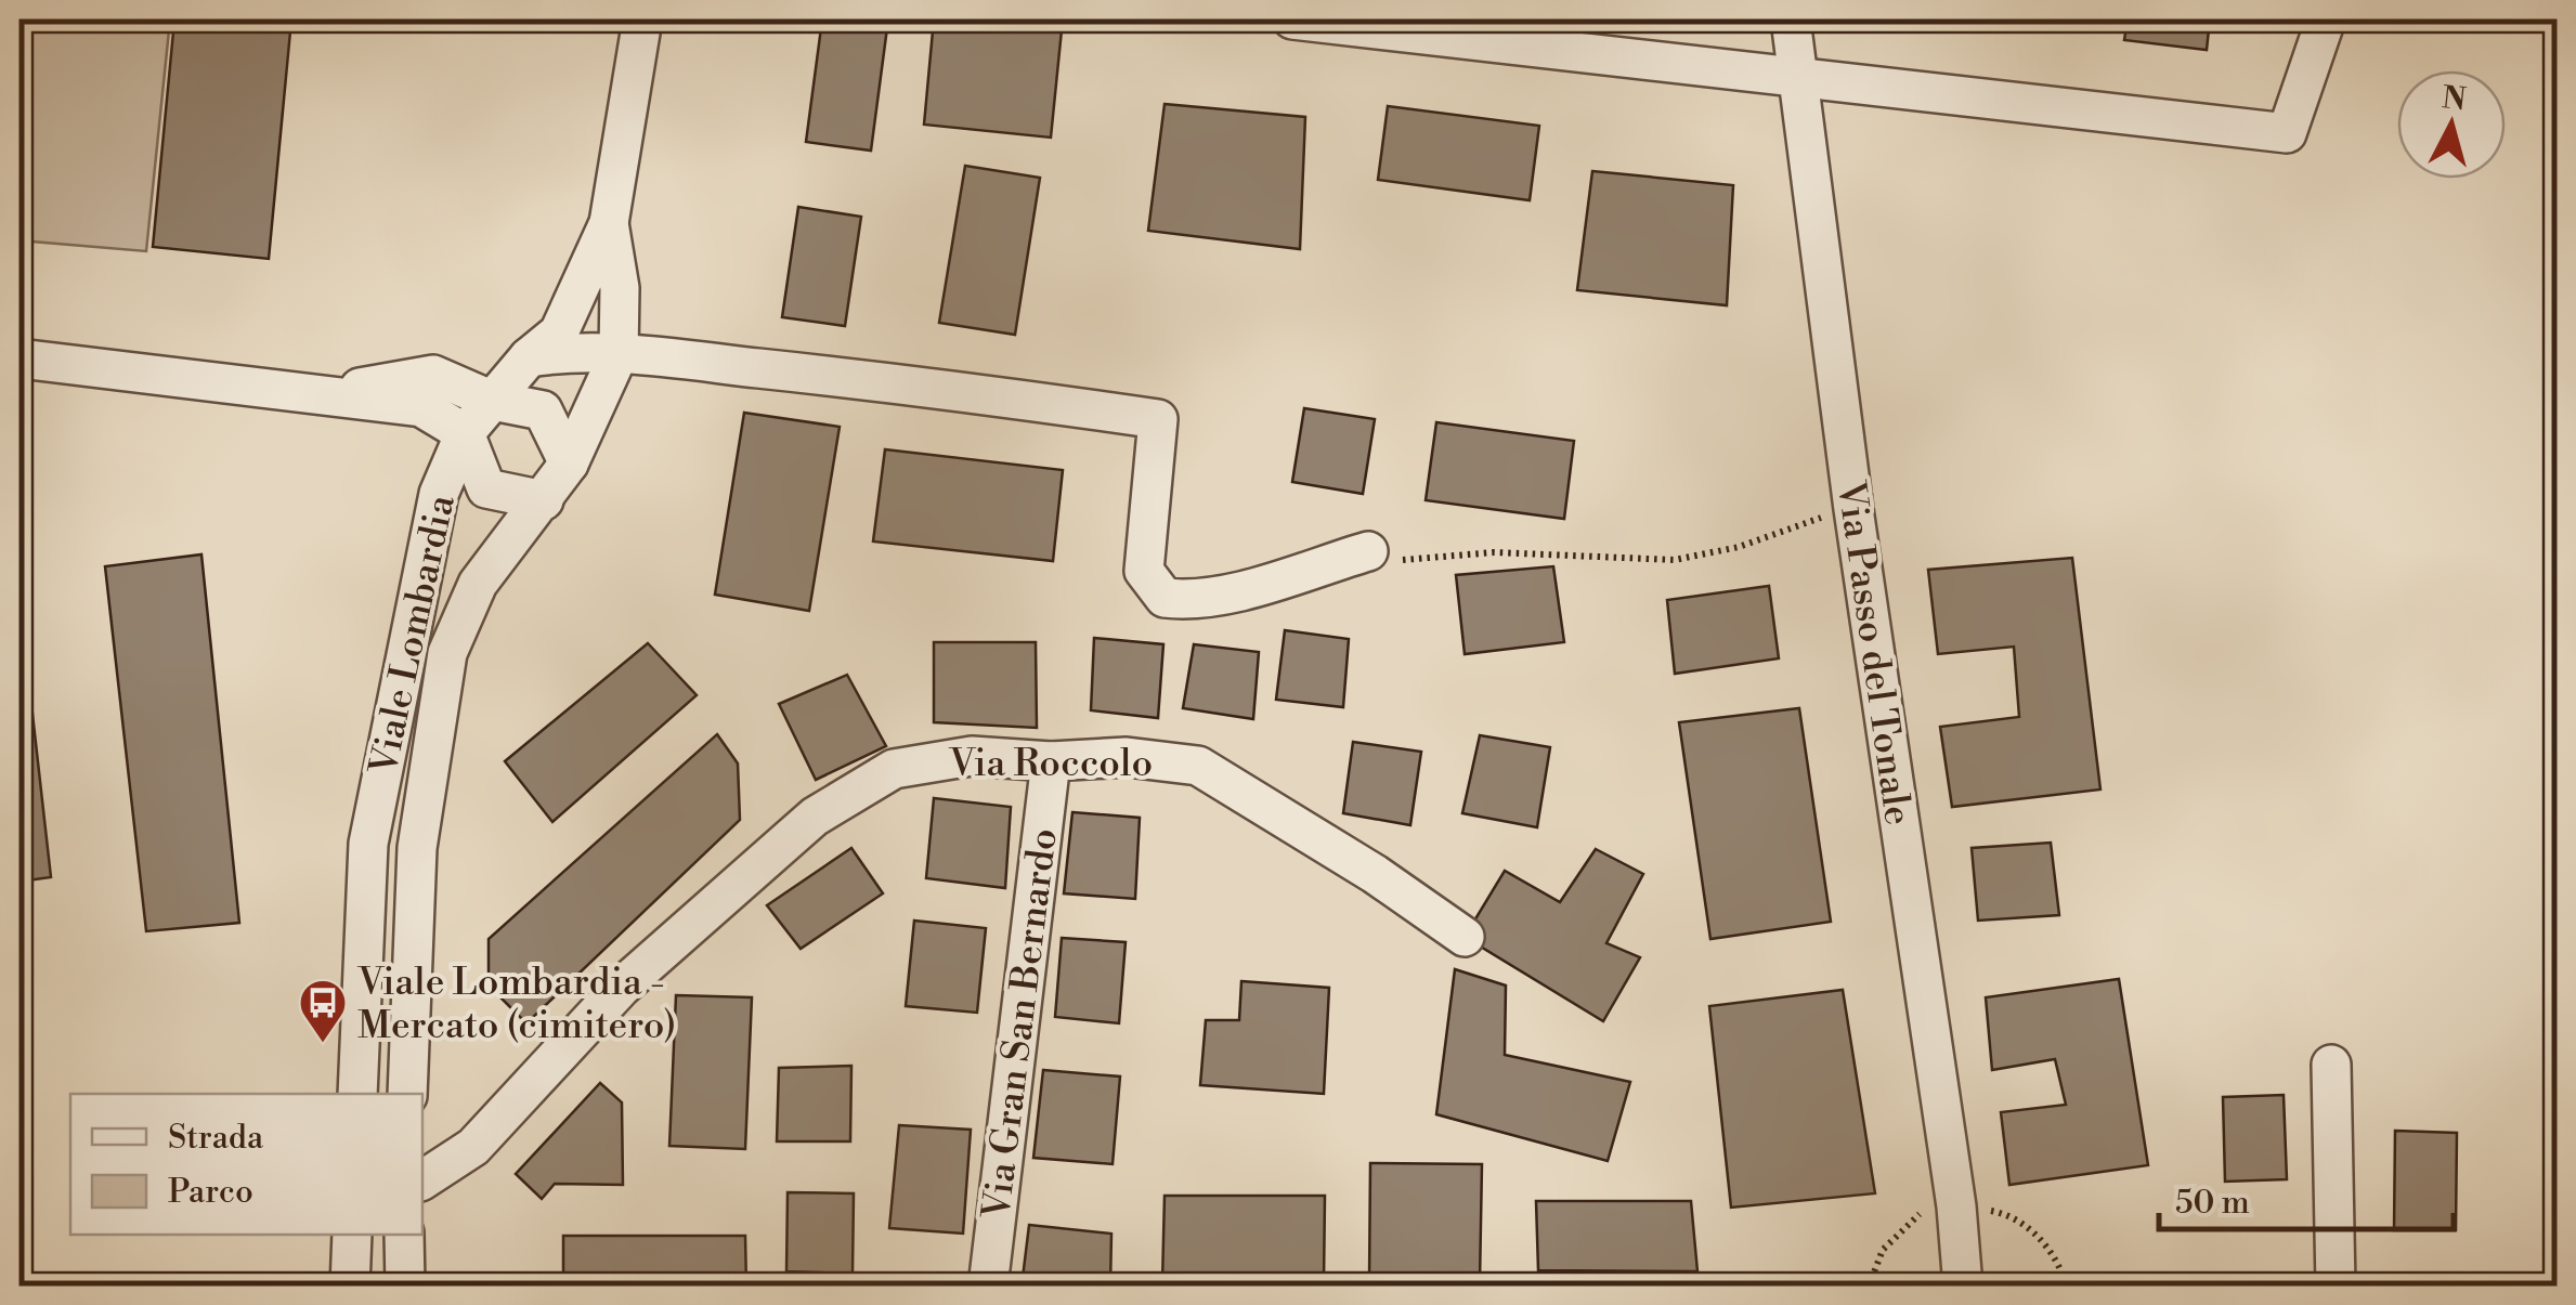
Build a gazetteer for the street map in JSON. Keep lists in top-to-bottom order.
{
  "streets": {
    "street": [
      "Viale Lombardia",
      "Via Passo del Tonale",
      "Via Roccolo",
      "Via Gran San Bernardo"
    ]
  },
  "crossings": [
    ["Via Roccolo", "Via Gran San Bernardo"]
  ],
  "places": {
    "bus stop": ["Viale Lombardia - Mercato (cimitero)"]
  },
  "legend": ["Strada", "Parco"],
  "scale_bar": "50 m",
  "north": "top"
}
